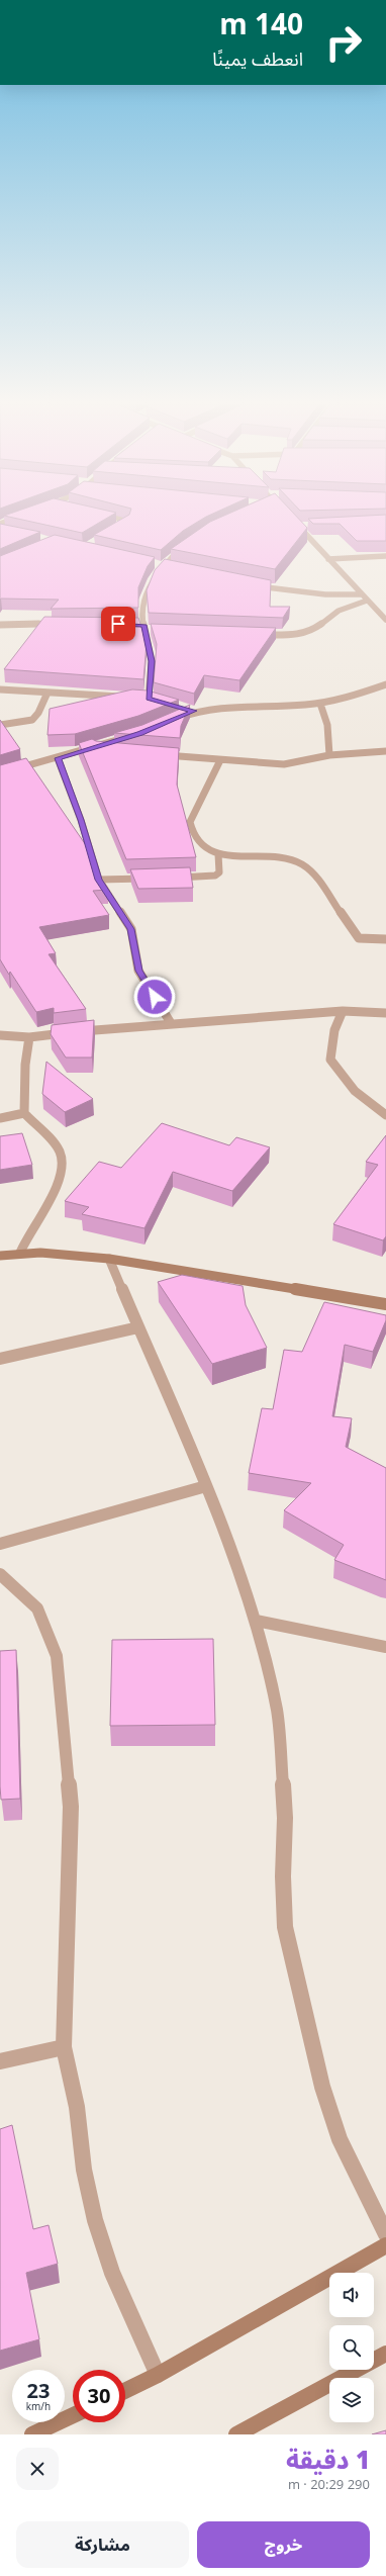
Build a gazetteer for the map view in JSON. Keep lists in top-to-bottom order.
{
  "page": {
    "turn": ["140 m", "انعطف يمينًا"],
    "speed": "23 km/h",
    "limit": "30",
    "heading": ["1 دقيقة", "290 m · 20:29"],
    "buttons": ["خروج", "مشاركة"]
  }
}
